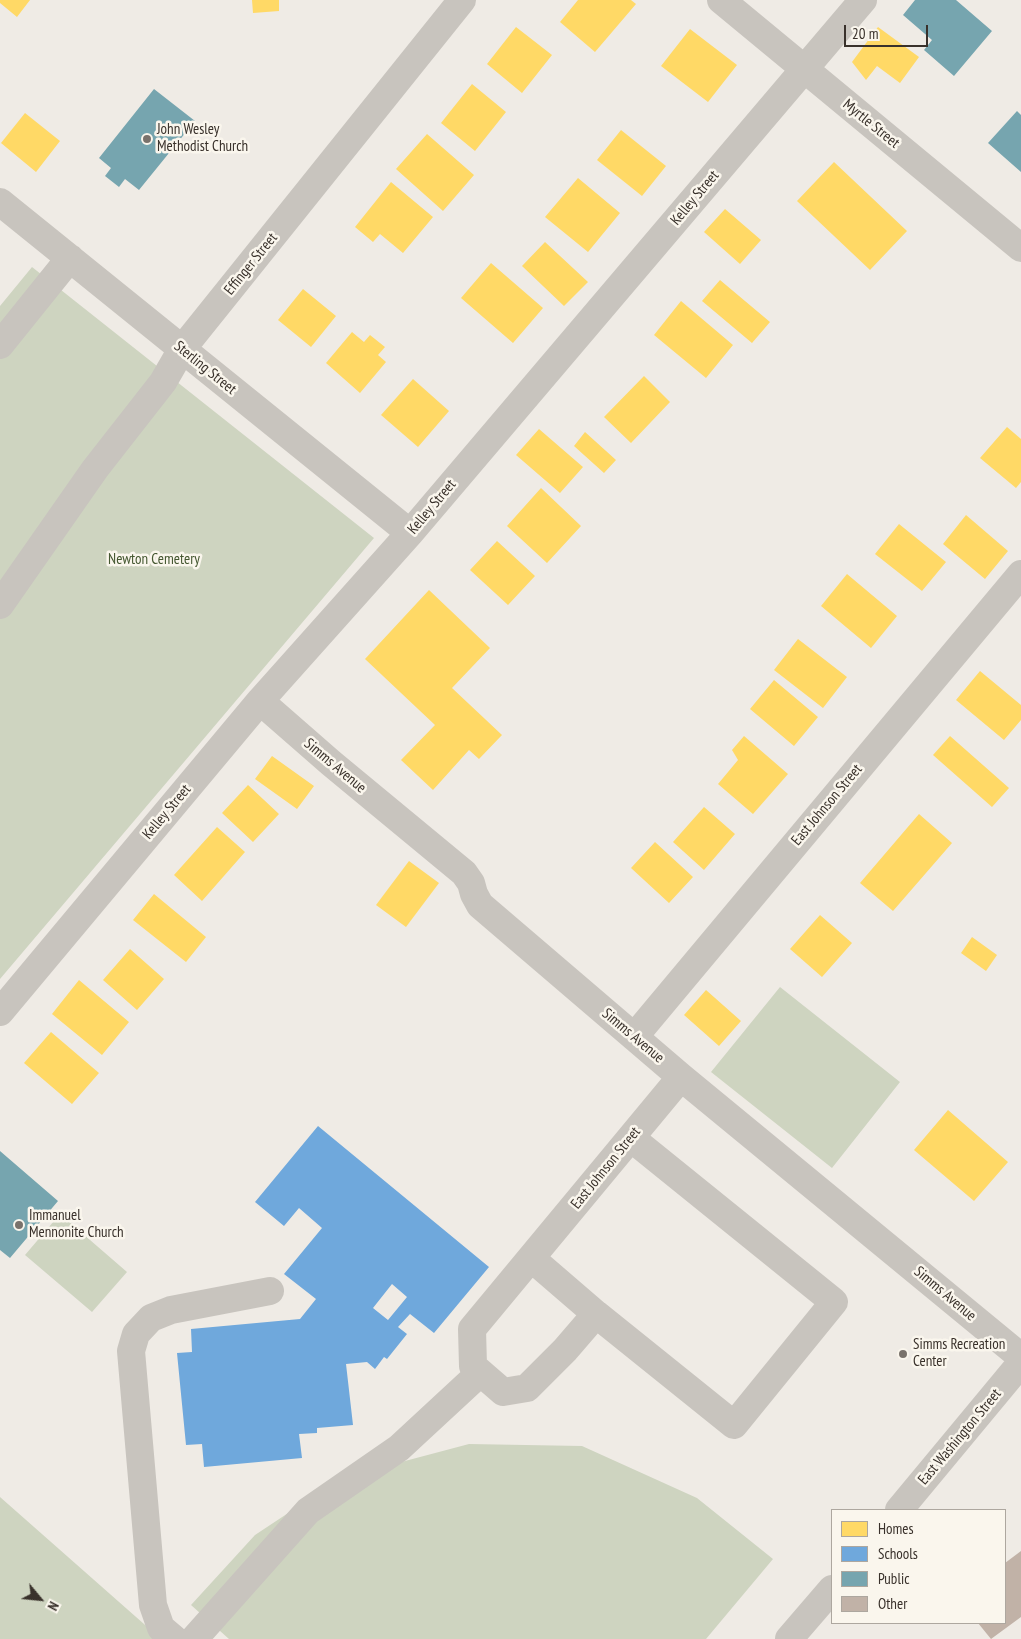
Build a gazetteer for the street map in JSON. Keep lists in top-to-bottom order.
{
  "streets": {
    "street": [
      "Myrtle Street",
      "Kelley Street",
      "Effinger Street",
      "Sterling Street",
      "Simms Avenue",
      "East Johnson Street",
      "East Washington Street"
    ]
  },
  "crossings": [
    ["Myrtle Street", "Kelley Street"],
    ["Kelley Street", "Sterling Street"],
    ["Kelley Street", "Simms Avenue"],
    ["Effinger Street", "Sterling Street"],
    ["Simms Avenue", "East Johnson Street"]
  ],
  "parks": ["Newton Cemetery"],
  "places": ["John Wesley Methodist Church", "Immanuel Mennonite Church", "Simms Recreation Center"],
  "legend": [
    "Homes",
    "Schools",
    "Public",
    "Other"
  ],
  "scale_bar": "20 m",
  "north": "bottom right"
}
